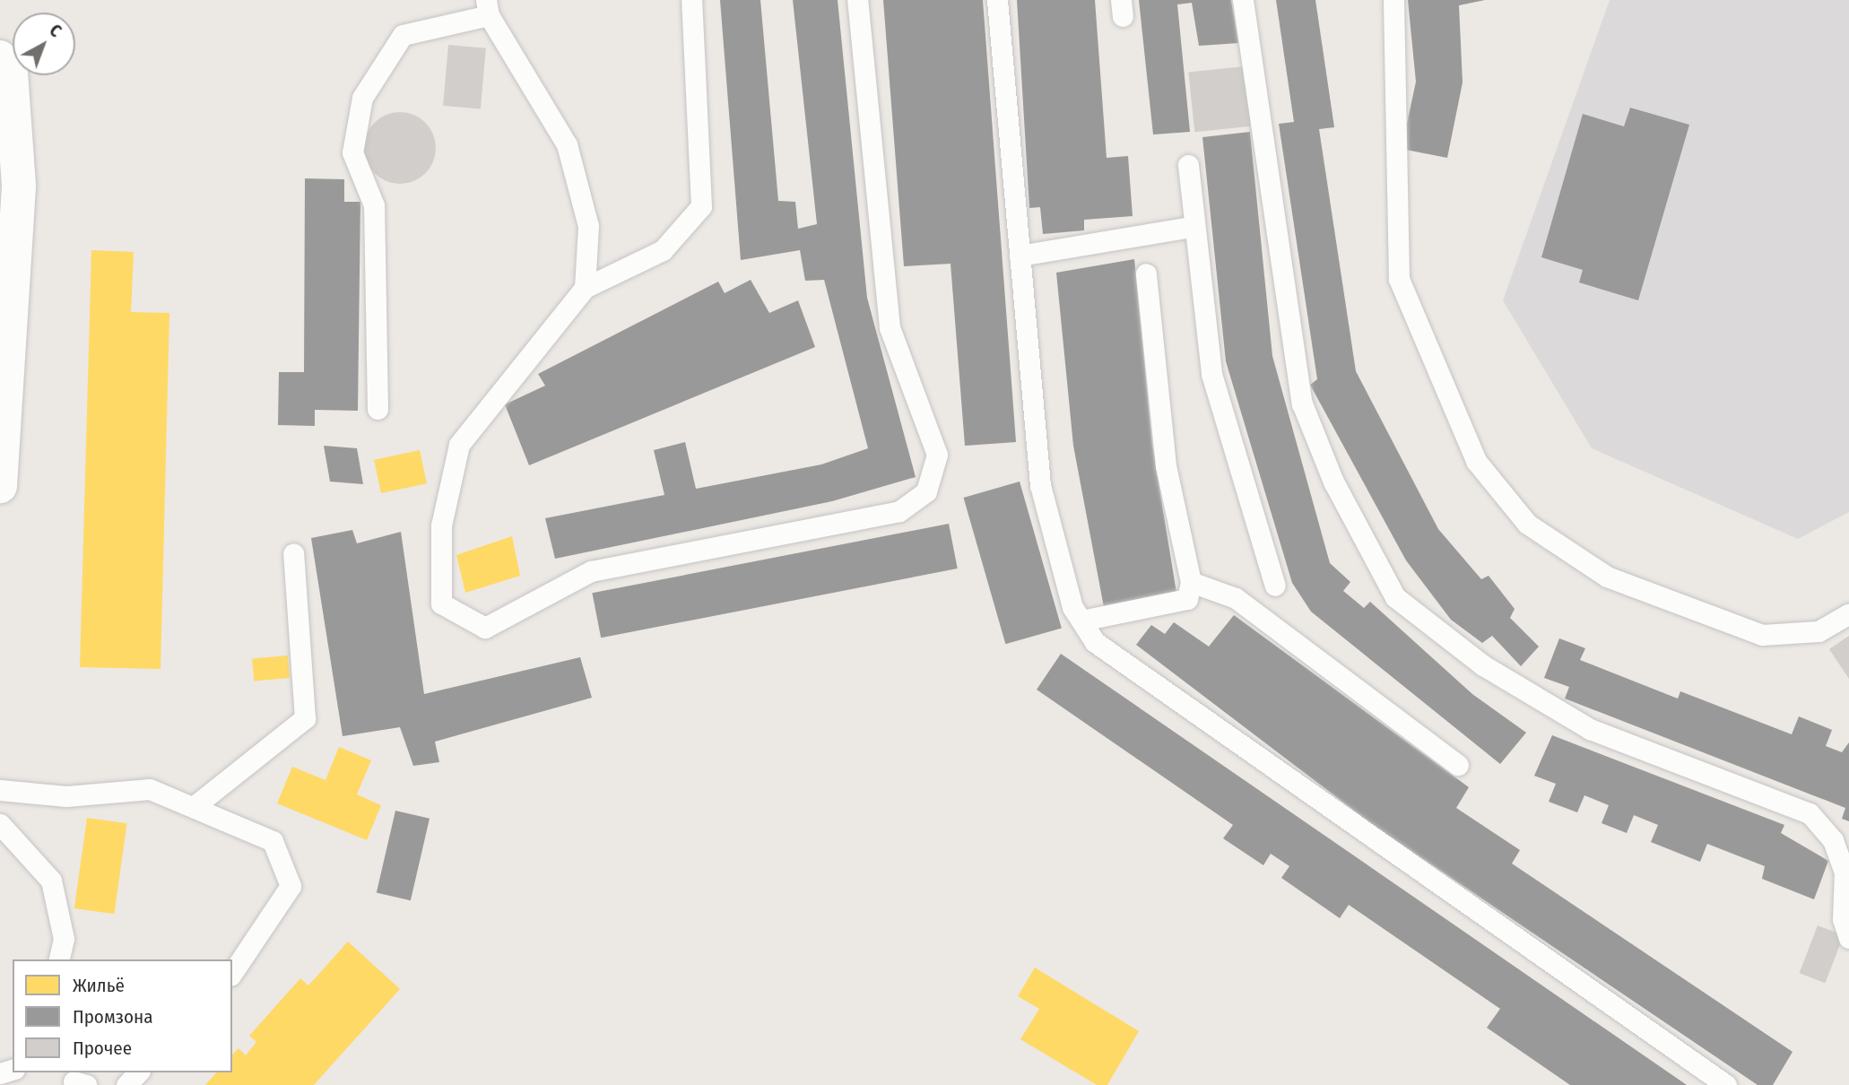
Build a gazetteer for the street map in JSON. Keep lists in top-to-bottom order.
{
  "legend": ["Жильё", "Промзона", "Прочее"],
  "north": "top right"
}
